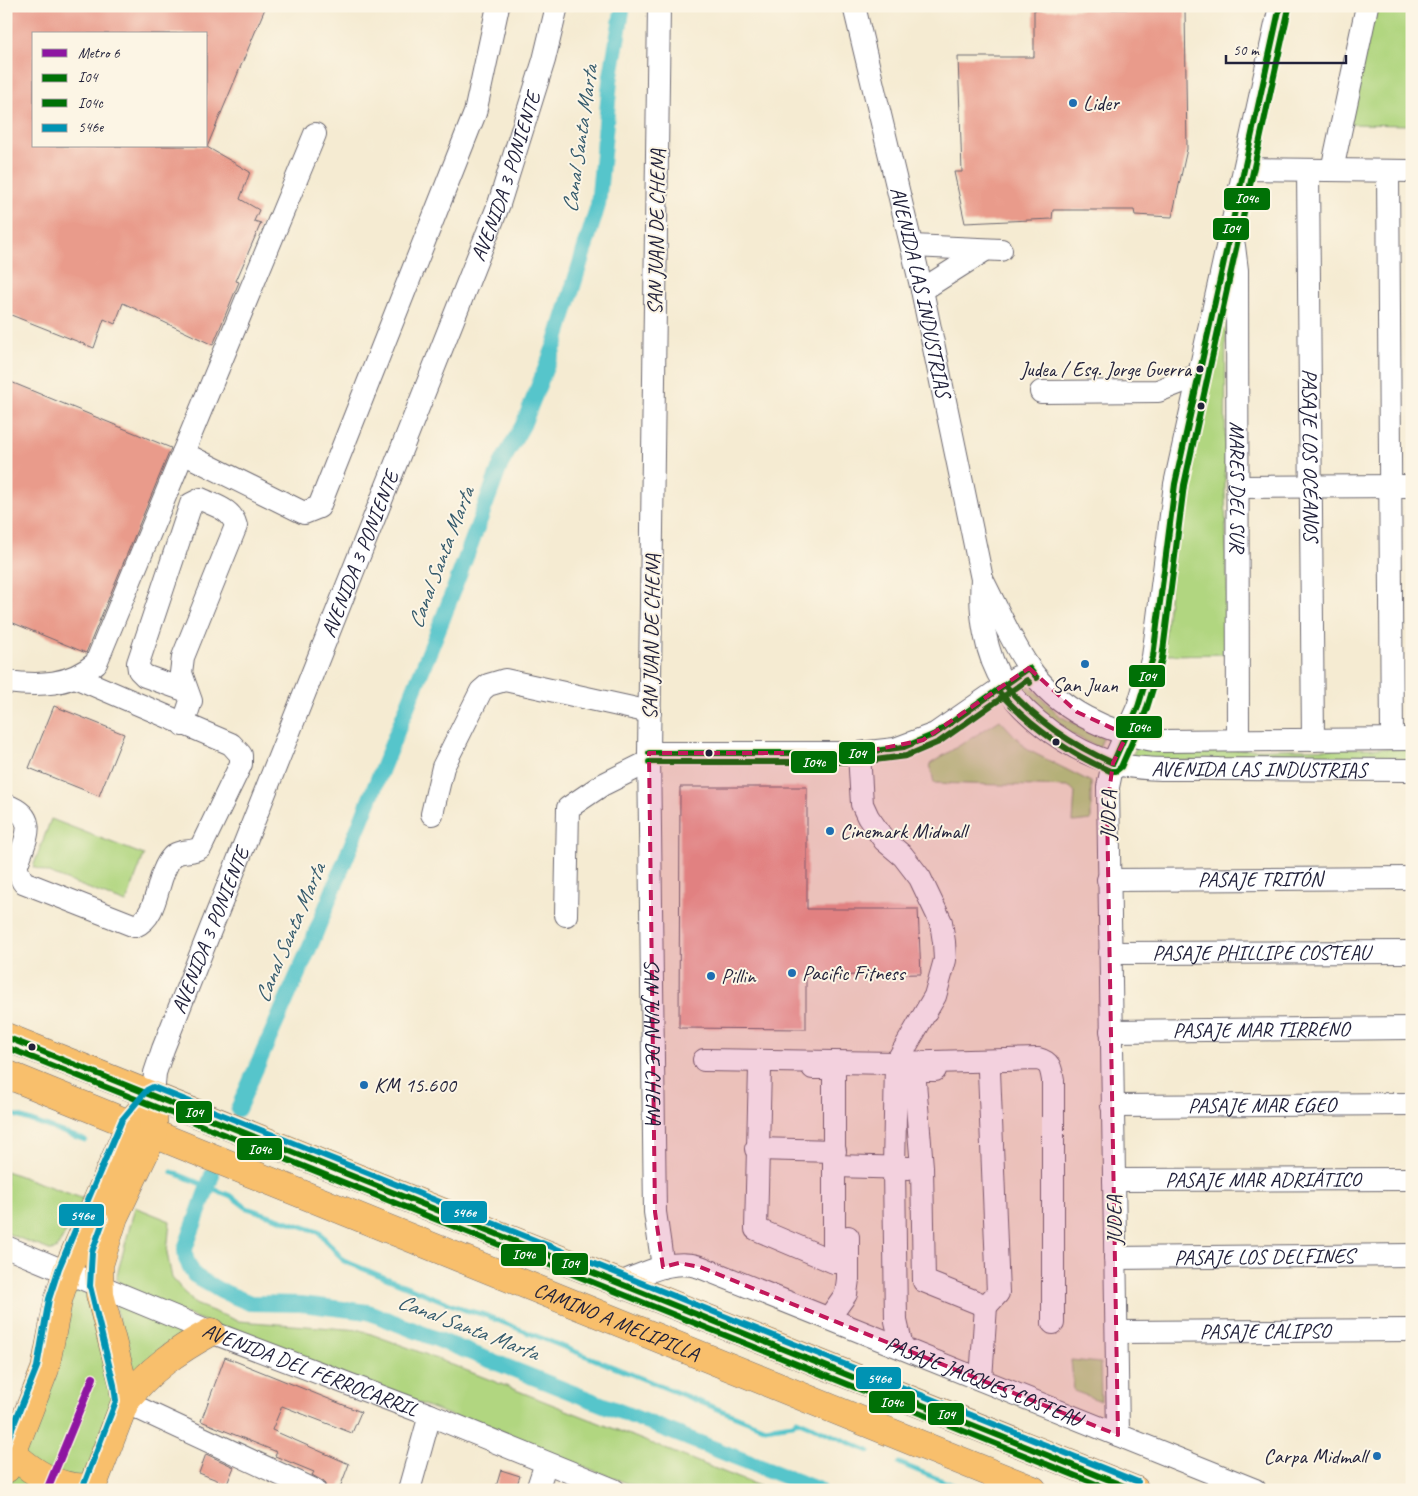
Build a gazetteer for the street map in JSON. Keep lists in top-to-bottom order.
{
  "streets": {
    "main road": ["AVENIDA 3 PONIENTE", "CAMINO A MELIPILLA"],
    "street": [
      "SAN JUAN DE CHENA",
      "AVENIDA LAS INDUSTRIAS",
      "PASAJE LOS OCÉANOS",
      "MARES DEL SUR",
      "JUDEA",
      "PASAJE TRITÓN",
      "PASAJE PHILLIPE COSTEAU",
      "PASAJE MAR TIRRENO",
      "PASAJE MAR EGEO",
      "PASAJE MAR ADRIÁTICO",
      "PASAJE LOS DELFINES",
      "PASAJE CALIPSO",
      "AVENIDA DEL FERROCARRIL",
      "PASAJE JACQUES COSTEAU"
    ]
  },
  "crossings": [
    ["AVENIDA 3 PONIENTE", "CAMINO A MELIPILLA"],
    ["AVENIDA 3 PONIENTE", "AVENIDA DEL FERROCARRIL"],
    ["SAN JUAN DE CHENA", "PASAJE JACQUES COSTEAU"],
    ["AVENIDA LAS INDUSTRIAS", "PASAJE LOS OCÉANOS"],
    ["AVENIDA LAS INDUSTRIAS", "MARES DEL SUR"],
    ["AVENIDA LAS INDUSTRIAS", "JUDEA"],
    ["MARES DEL SUR", "JUDEA"],
    ["JUDEA", "PASAJE TRITÓN"],
    ["JUDEA", "PASAJE PHILLIPE COSTEAU"],
    ["JUDEA", "PASAJE MAR TIRRENO"],
    ["JUDEA", "PASAJE MAR EGEO"],
    ["JUDEA", "PASAJE MAR ADRIÁTICO"],
    ["JUDEA", "PASAJE LOS DELFINES"],
    ["JUDEA", "PASAJE CALIPSO"],
    ["JUDEA", "PASAJE JACQUES COSTEAU"]
  ],
  "water": ["Canal Santa Marta"],
  "places": [
    "Lider",
    "Judea / Esq. Jorge Guerra",
    "San Juan",
    "Cinemark Midmall",
    "Pacific Fitness",
    "Pillin",
    "KM 15.600",
    "Carpa Midmall"
  ],
  "lines": [
    "transit line I04",
    "transit line I04c",
    "transit line 546e",
    "metro line 6"
  ],
  "legend": [
    "Metro 6",
    "I04",
    "I04c",
    "546e"
  ],
  "scale_bar": "50 m"
}
